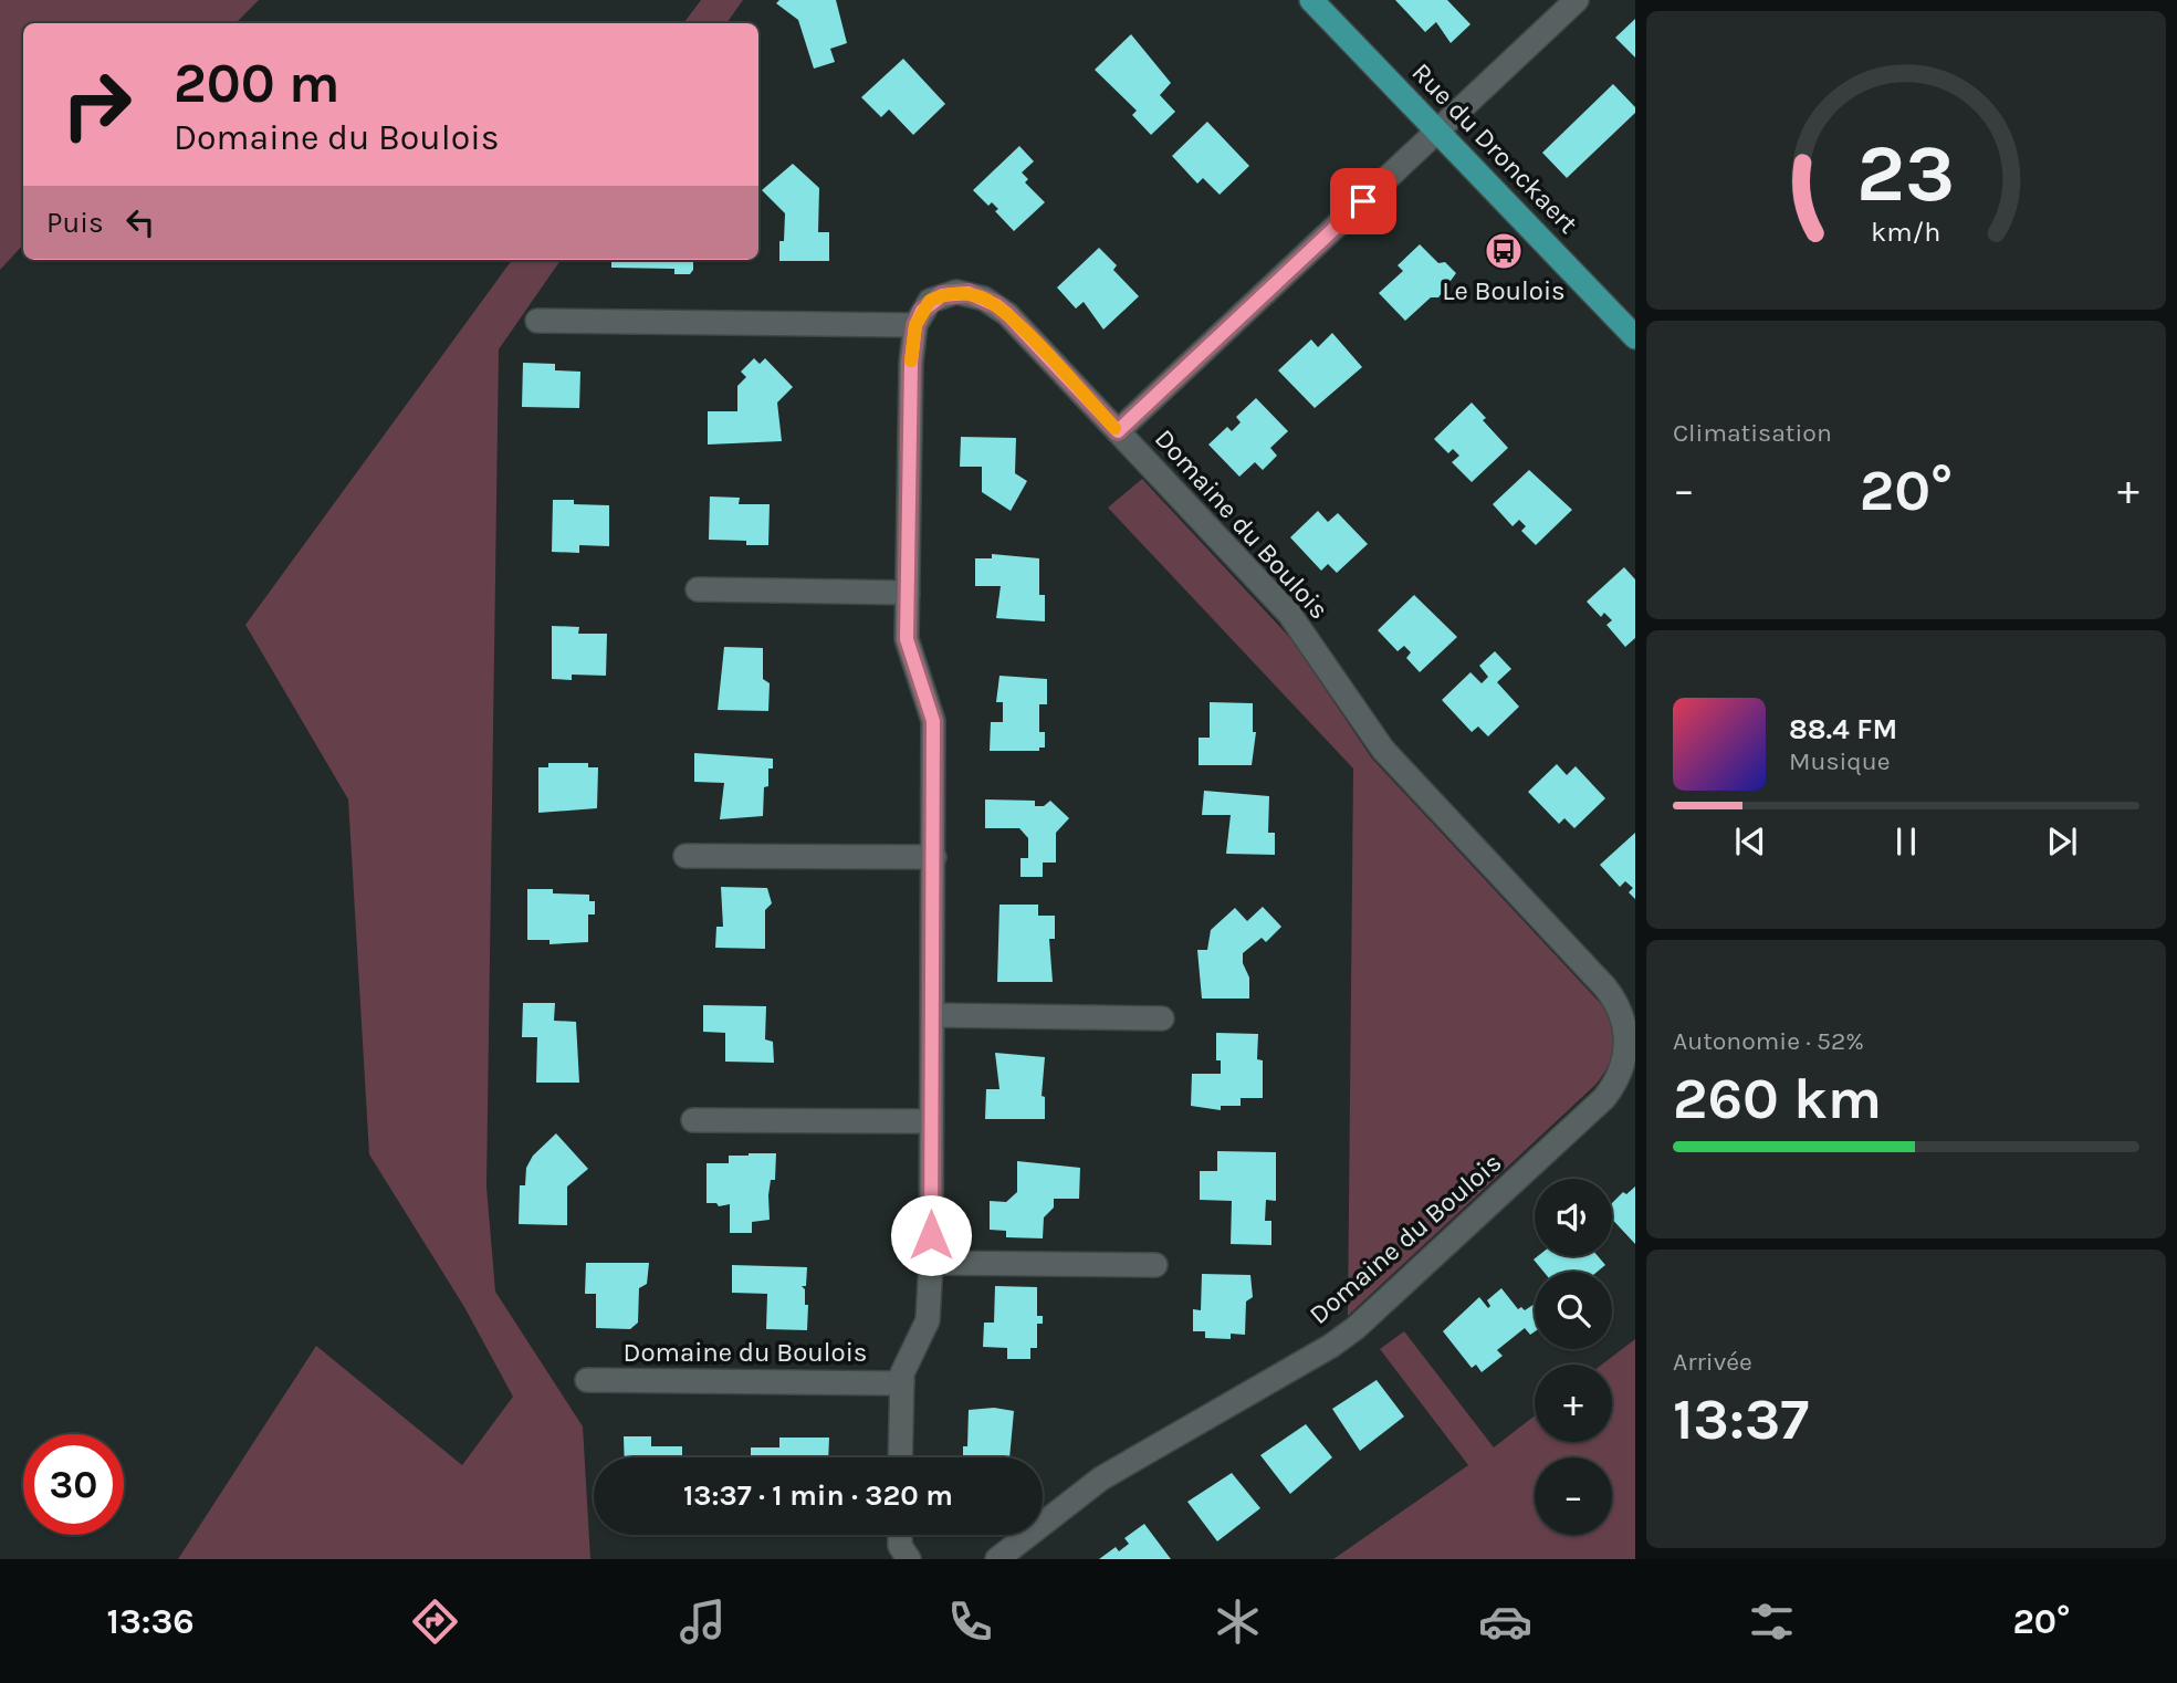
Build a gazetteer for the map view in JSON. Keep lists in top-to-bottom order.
{
  "streets": {
    "main road": ["Rue du Dronckaert"],
    "street": ["Domaine du Boulois"]
  },
  "crossings": [
    ["Rue du Dronckaert", "Domaine du Boulois"]
  ],
  "places": {
    "bus stop": ["Le Boulois"]
  },
  "page": {
    "turn": ["200 m", "Domaine du Boulois"],
    "then": "Puis",
    "tile": [
      "Climatisation",
      ["Autonomie · 52%", "260 km"],
      ["Arrivée", "13:37"]
    ],
    "heat": ["−", "20°", "+"],
    "song": ["88.4 FM", "Musique"],
    "map_buttons": ["+", "−"],
    "limit": "30",
    "trip": "13:37 · 1 min · 320 m",
    "tabs": ["13:36", "20°"],
    "gauge": ["23", "km/h"]
  }
}
